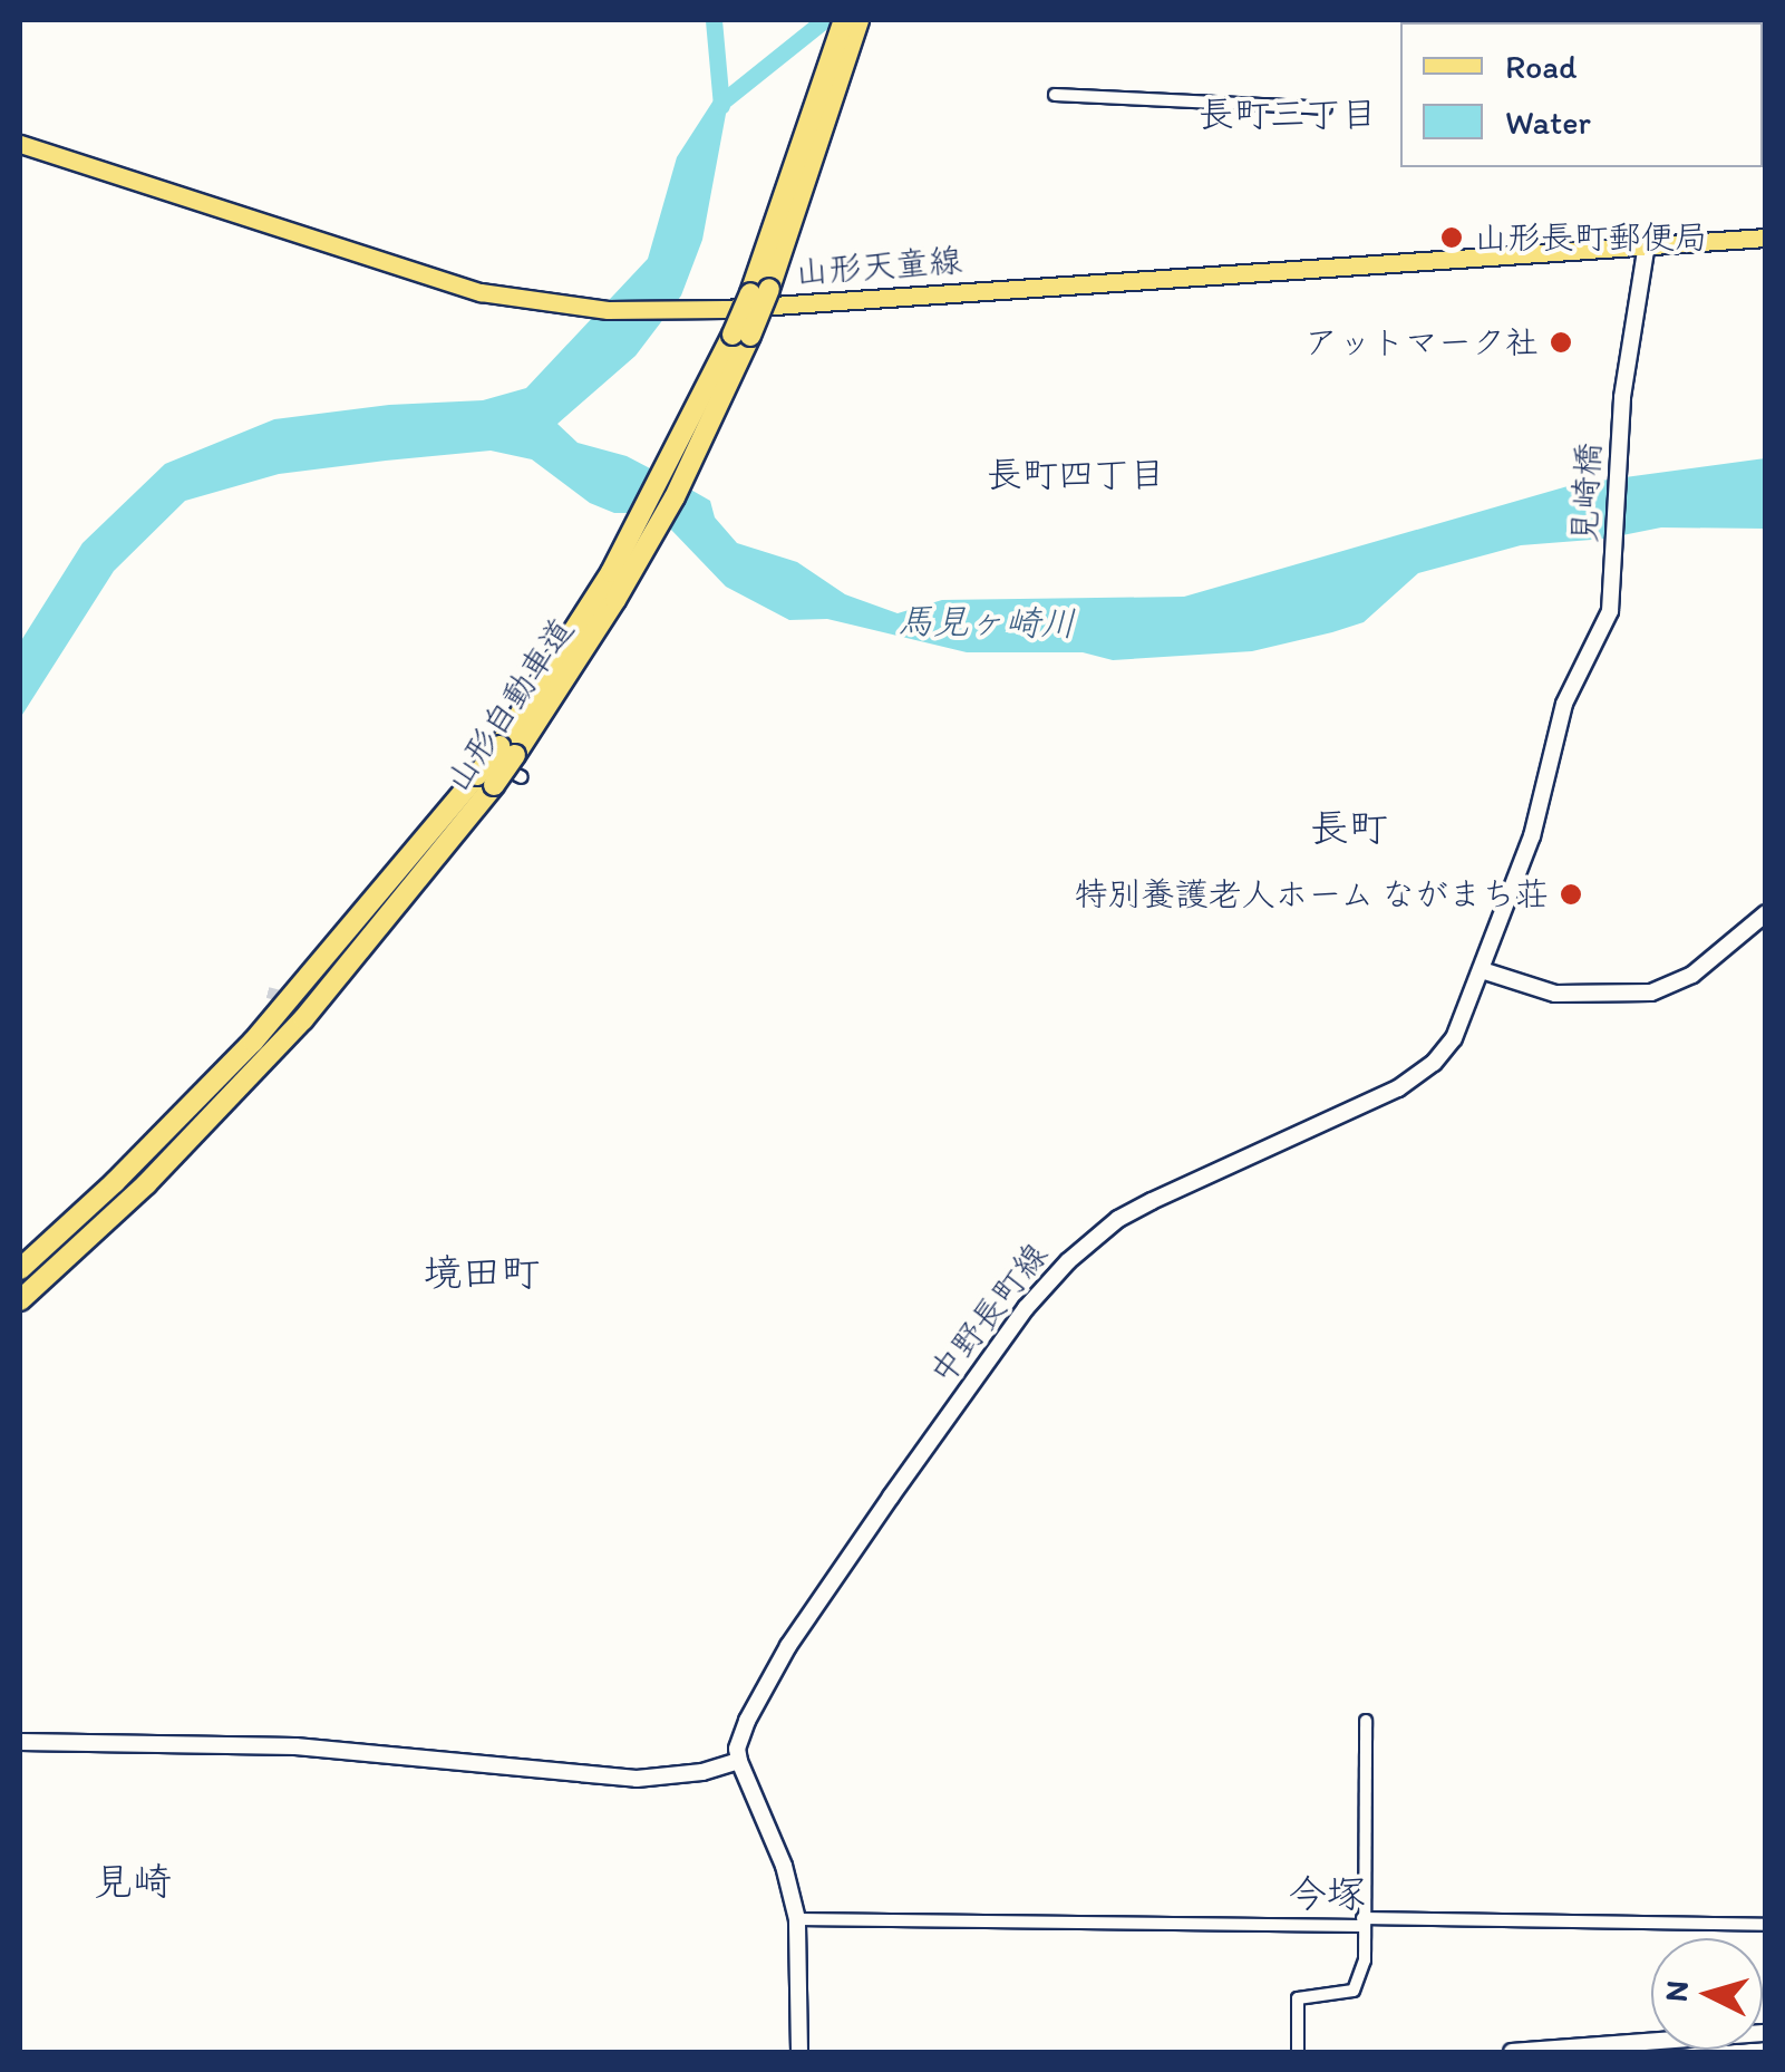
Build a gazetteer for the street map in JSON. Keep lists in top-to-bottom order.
{
  "streets": {
    "highway": ["山形自動車道"],
    "main road": ["山形天童線", "見崎橋", "中野長町線"]
  },
  "crossings": [
    ["山形天童線", "見崎橋"],
    ["見崎橋", "中野長町線"]
  ],
  "districts": [
    "長町三丁目",
    "長町四丁目",
    "長町",
    "境田町",
    "見崎",
    "今塚"
  ],
  "water": ["馬見ヶ崎川"],
  "places": ["山形長町郵便局", "アットマーク社", "特別養護老人ホーム ながまち荘"],
  "legend": ["Road", "Water"],
  "north": "left"
}
